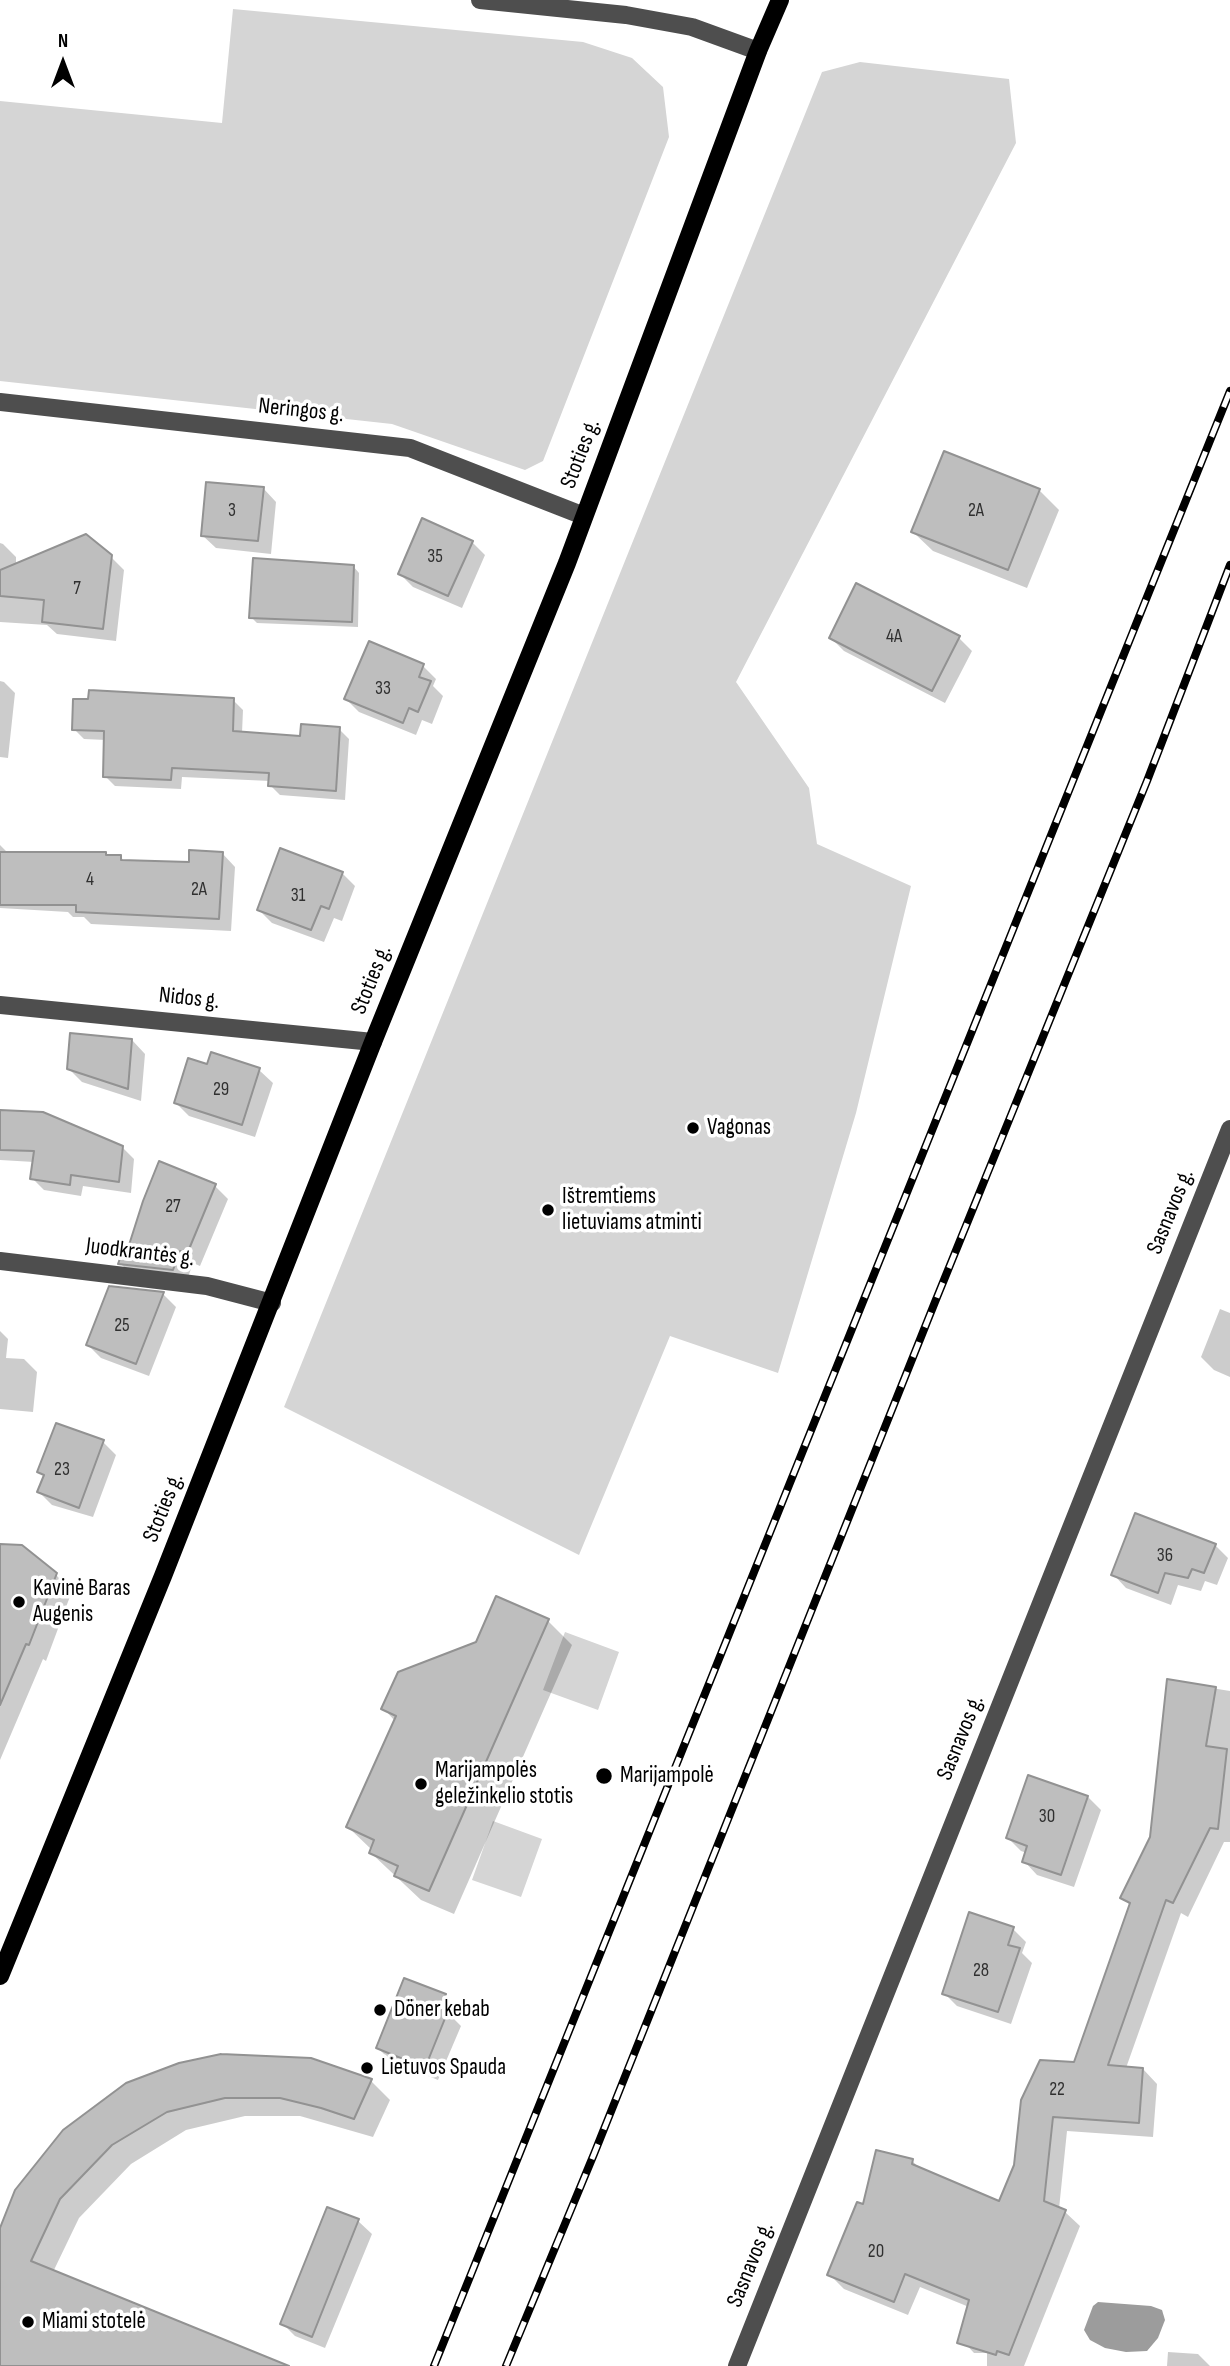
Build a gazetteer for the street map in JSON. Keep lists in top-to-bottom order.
{
  "streets": {
    "main road": ["Stoties g."],
    "street": [
      "Neringos g.",
      "Nidos g.",
      "Sasnavos g.",
      "Juodkrantės g."
    ]
  },
  "crossings": [
    ["Neringos g.", "Stoties g."],
    ["Stoties g.", "Nidos g."],
    ["Stoties g.", "Juodkrantės g."]
  ],
  "places": [
    "Vagonas",
    "Ištremtiems lietuviams atminti",
    "Kavinė Baras Augenis",
    "Marijampolė",
    "Marijampolės geležinkelio stotis",
    "Döner kebab",
    "Lietuvos Spauda",
    "Miami stotelė"
  ],
  "house_numbers": [
    "3",
    "2A",
    "35",
    "7",
    "4A",
    "33",
    "4",
    "2A",
    "31",
    "29",
    "27",
    "25",
    "23",
    "36",
    "30",
    "28",
    "22",
    "20"
  ],
  "north": "top"
}
